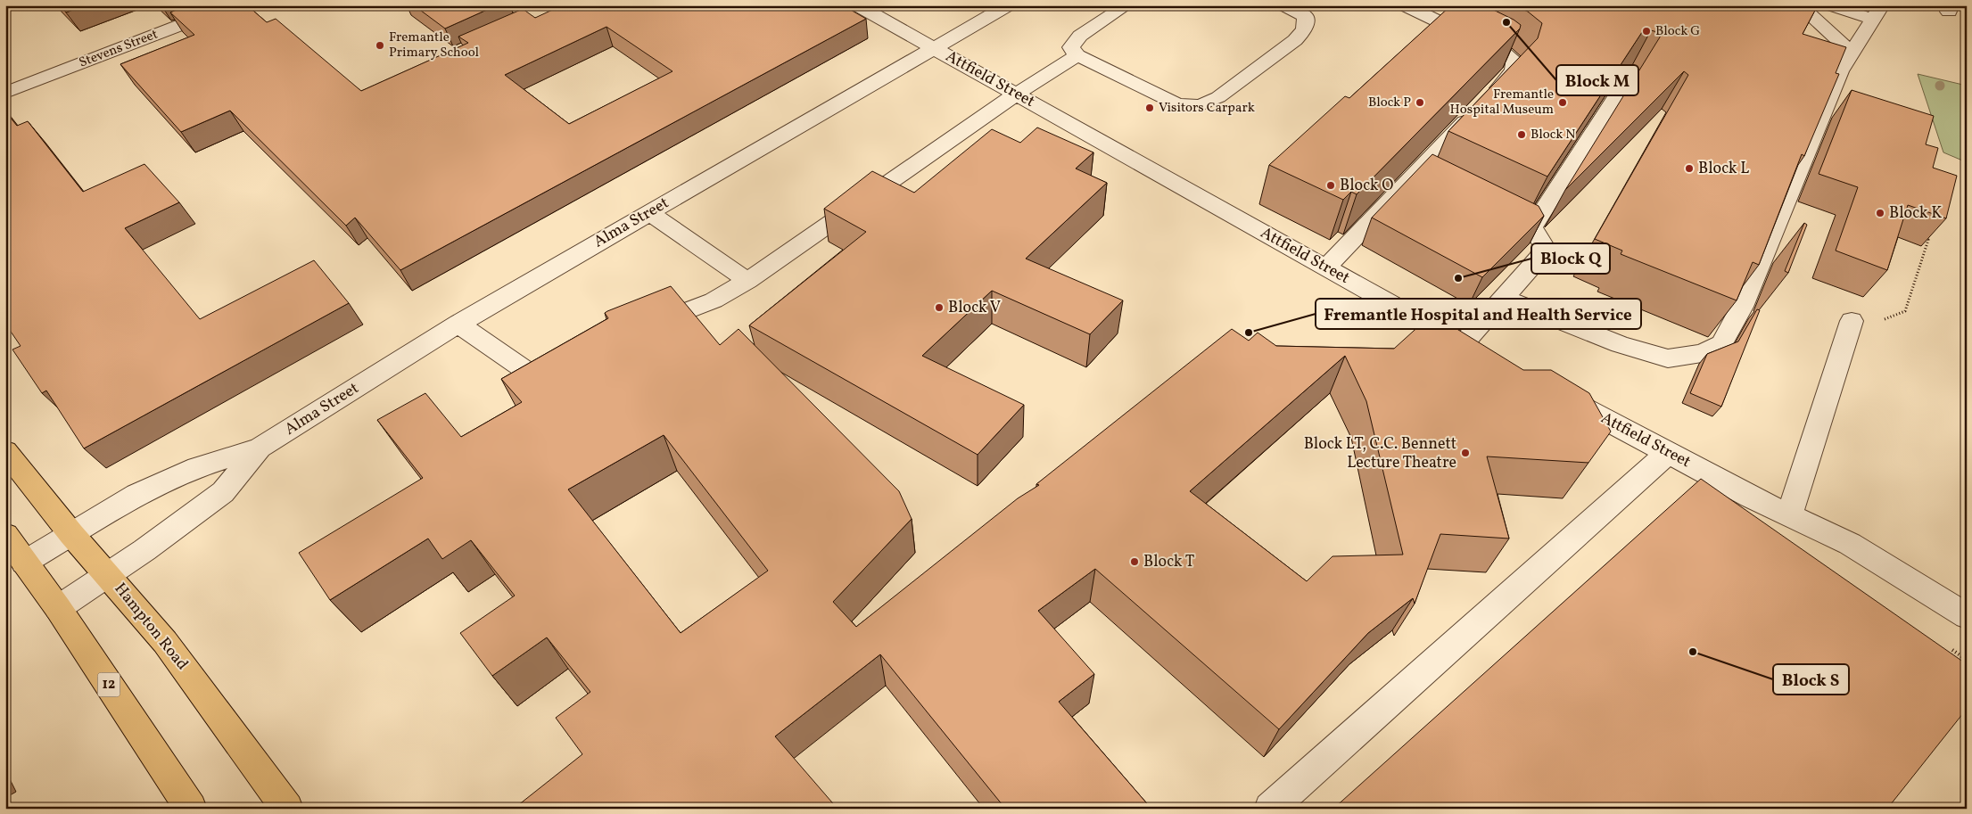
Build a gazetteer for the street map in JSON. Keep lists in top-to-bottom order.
{
  "streets": {
    "main road": ["Hampton Road", "12"],
    "street": ["Stevens Street", "Attfield Street", "Alma Street"]
  },
  "crossings": [
    ["Attfield Street", "Alma Street"],
    ["Alma Street", "Hampton Road"],
    ["Alma Street", "12"]
  ],
  "places": [
    "Block M",
    "Block G",
    "Fremantle Primary School",
    "Block P",
    "Fremantle Hospital Museum",
    "Visitors Carpark",
    "Block N",
    "Block L",
    "Block O",
    "Block K",
    "Block Q",
    "Block V",
    "Fremantle Hospital and Health Service",
    "Block LT, C.C. Bennett Lecture Theatre",
    "Block T",
    "Block S"
  ]
}
